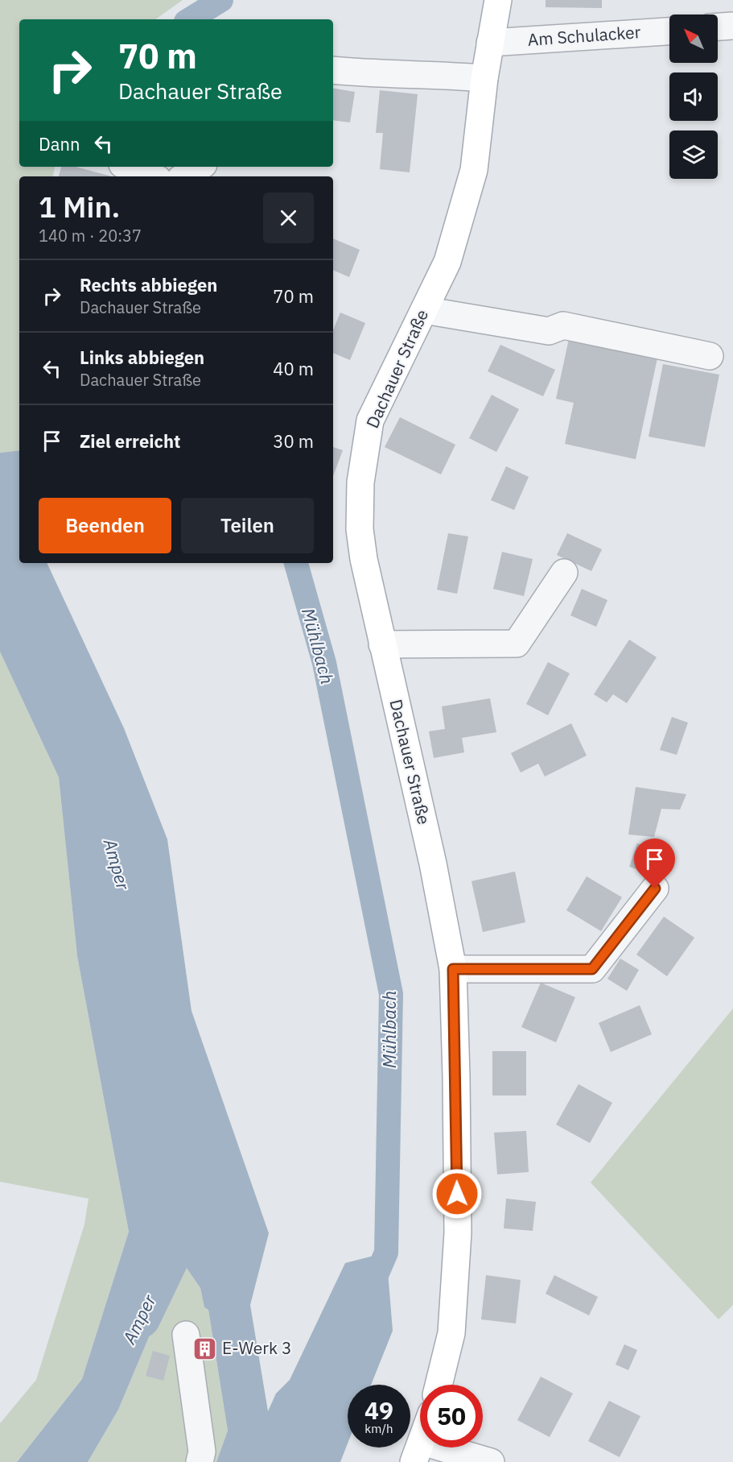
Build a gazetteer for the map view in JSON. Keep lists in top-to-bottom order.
{
  "streets": {
    "main road": ["Dachauer Straße"],
    "street": ["Am Schulacker"]
  },
  "crossings": [
    ["Am Schulacker", "Dachauer Straße"]
  ],
  "water": ["Mühlbach", "Amper"],
  "places": {
    "building": ["E-Werk 3"]
  },
  "north": "top left",
  "page": {
    "turn": ["70 m", "Dachauer Straße"],
    "then": "Dann",
    "heading": ["1 Min.", "140 m · 20:37"],
    "list": [
      {
        "name": "Rechts abbiegen",
        "note": "Dachauer Straße",
        "value": "70 m"
      },
      {
        "name": "Links abbiegen",
        "note": "Dachauer Straße",
        "value": "40 m"
      },
      {
        "name": "Ziel erreicht",
        "value": "30 m"
      }
    ],
    "buttons": ["Beenden", "Teilen"],
    "speed": "49 km/h",
    "limit": "50"
  }
}
